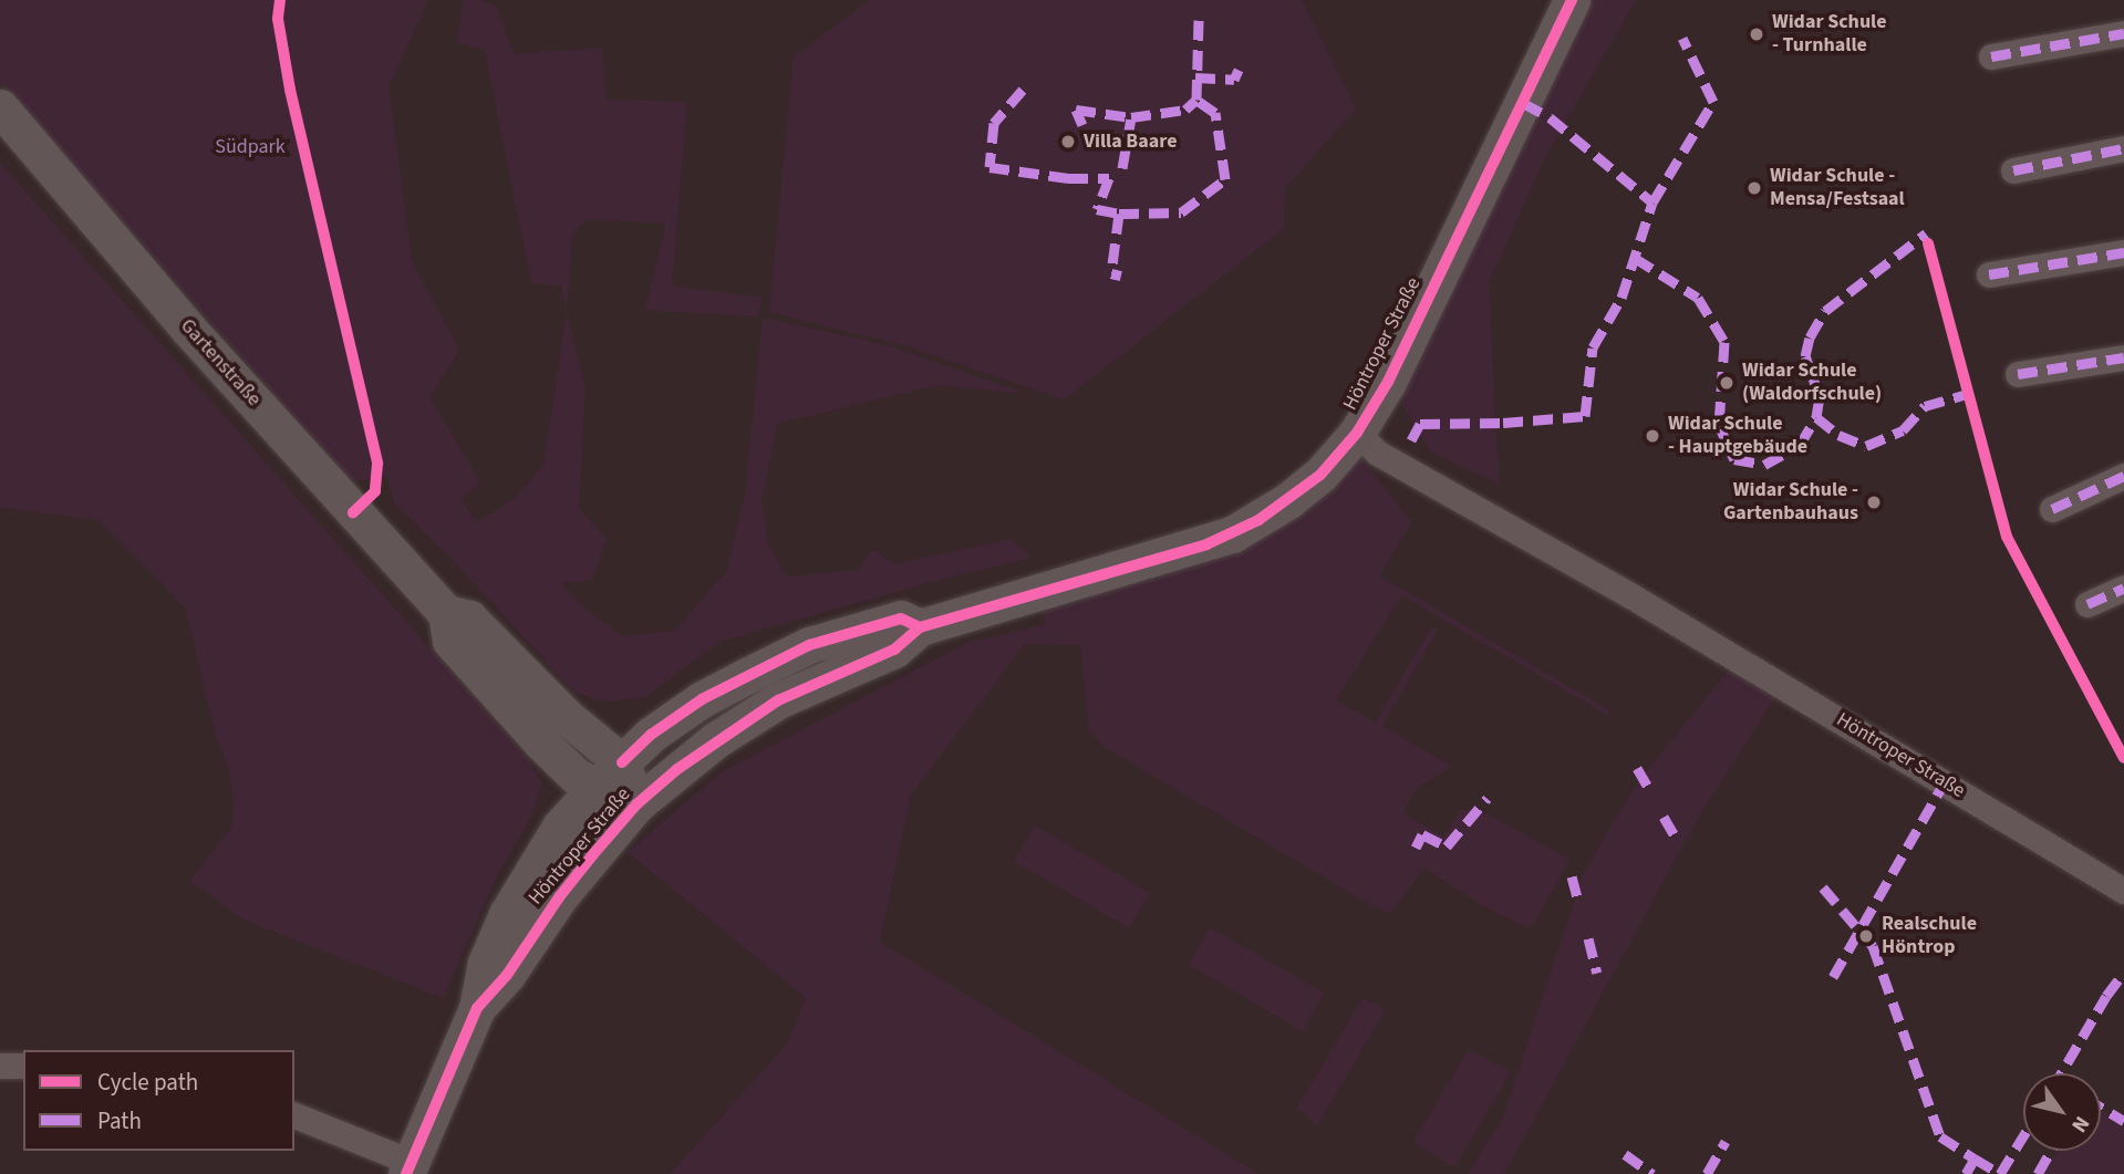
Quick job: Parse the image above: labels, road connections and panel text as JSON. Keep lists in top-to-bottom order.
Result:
{
  "streets": {
    "street": ["Höntroper Straße", "Gartenstraße"]
  },
  "crossings": [
    ["Höntroper Straße", "Gartenstraße"]
  ],
  "parks": ["Südpark"],
  "places": [
    "Widar Schule - Turnhalle",
    "Villa Baare",
    "Widar Schule - Mensa/Festsaal",
    "Widar Schule (Waldorfschule)",
    "Widar Schule - Hauptgebäude",
    "Widar Schule - Gartenbauhaus",
    "Realschule Höntrop"
  ],
  "legend": ["Cycle path", "Path"],
  "north": "bottom right"
}
